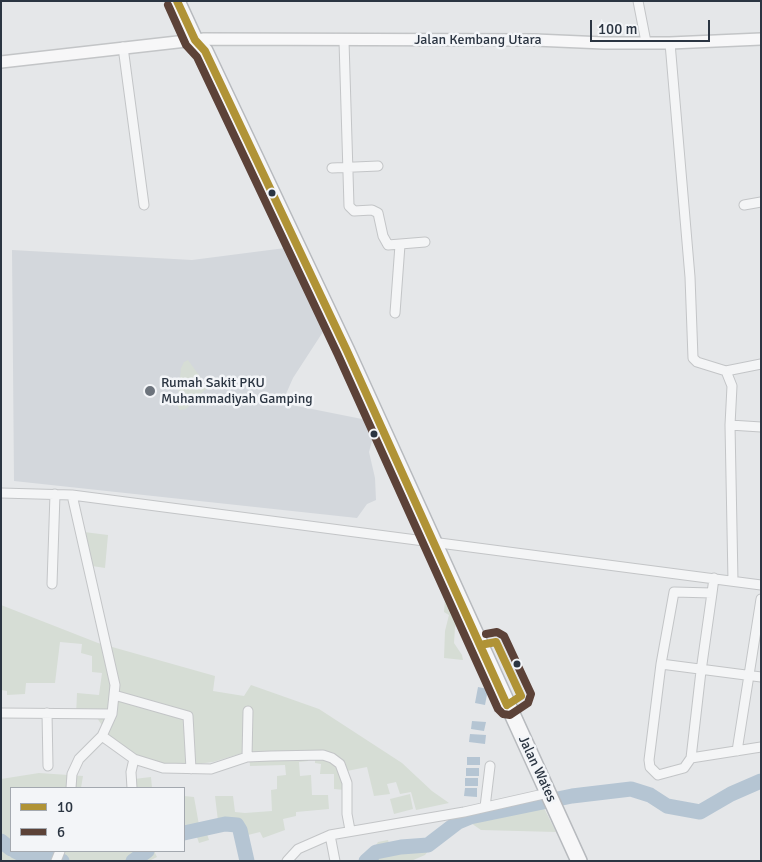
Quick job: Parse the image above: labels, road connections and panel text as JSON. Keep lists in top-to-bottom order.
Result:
{
  "streets": {
    "highway": ["Jalan Wates"],
    "street": ["Jalan Kembang Utara"]
  },
  "crossings": [
    ["Jalan Kembang Utara", "Jalan Wates"]
  ],
  "places": ["Rumah Sakit PKU Muhammadiyah Gamping"],
  "lines": ["transit line 10", "transit line 6"],
  "legend": ["10", "6"],
  "scale_bar": "100 m"
}
